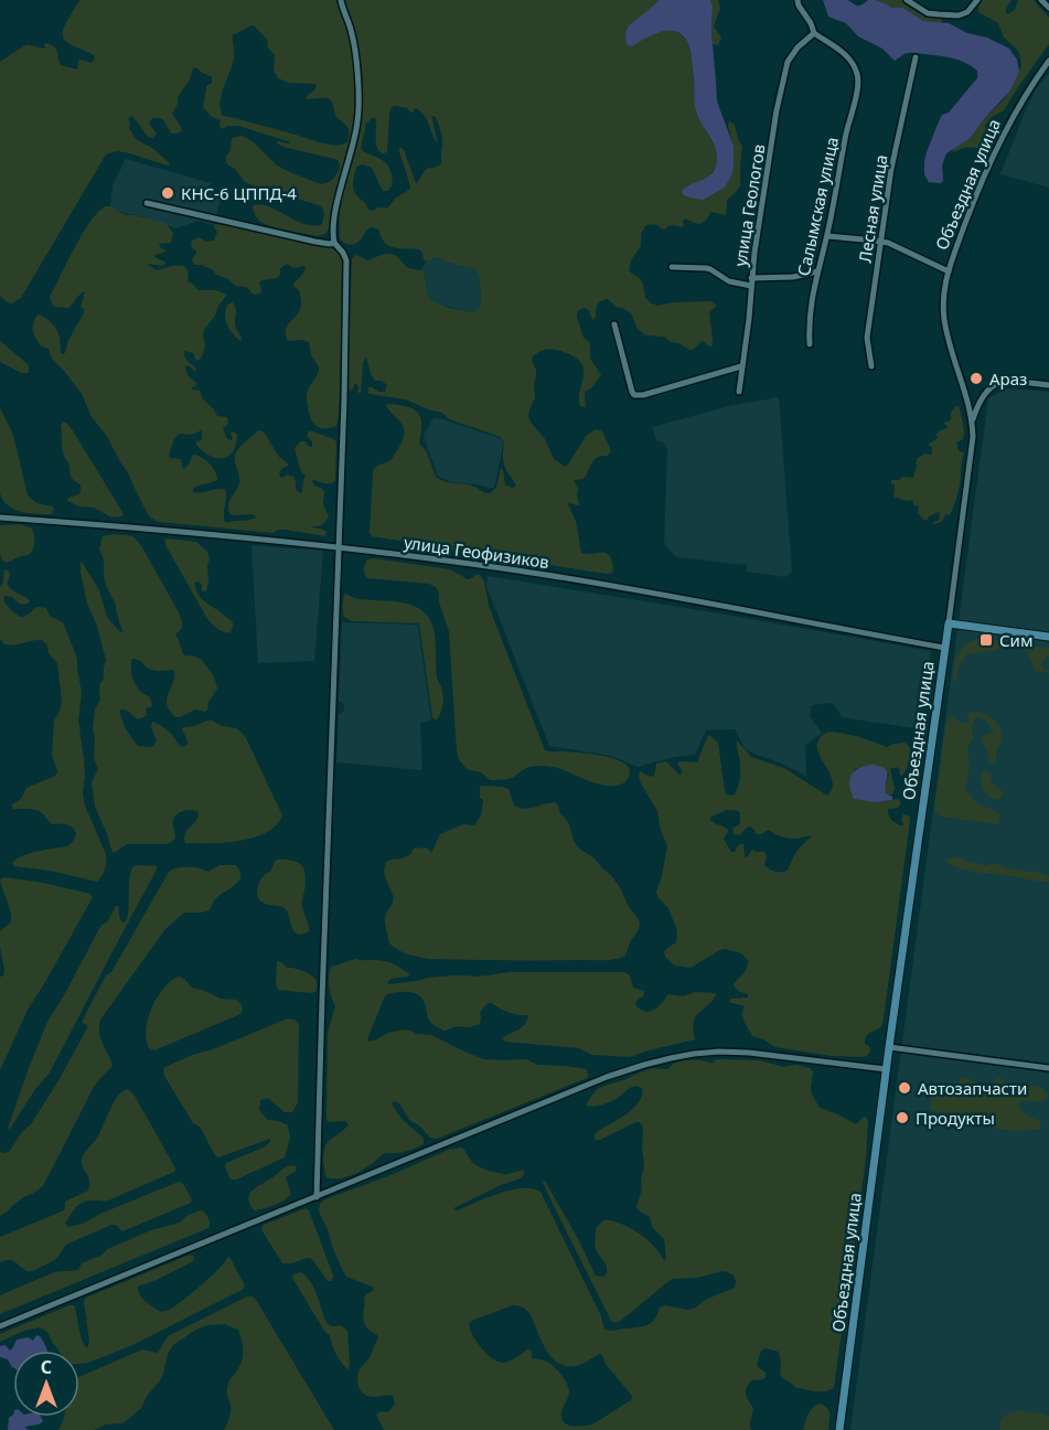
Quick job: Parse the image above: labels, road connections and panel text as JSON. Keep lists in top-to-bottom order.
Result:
{
  "streets": {
    "street": [
      "Объездная улица",
      "улица Геологов",
      "Салымская улица",
      "Лесная улица",
      "улица Геофизиков"
    ]
  },
  "crossings": [
    ["Объездная улица", "улица Геофизиков"],
    ["улица Геологов", "Салымская улица"]
  ],
  "places": {
    "other": [
      "КНС-6 ЦППД-4",
      "Араз",
      "Автозапчасти",
      "Продукты"
    ],
    "transit": ["Сим"]
  },
  "north": "top"
}
